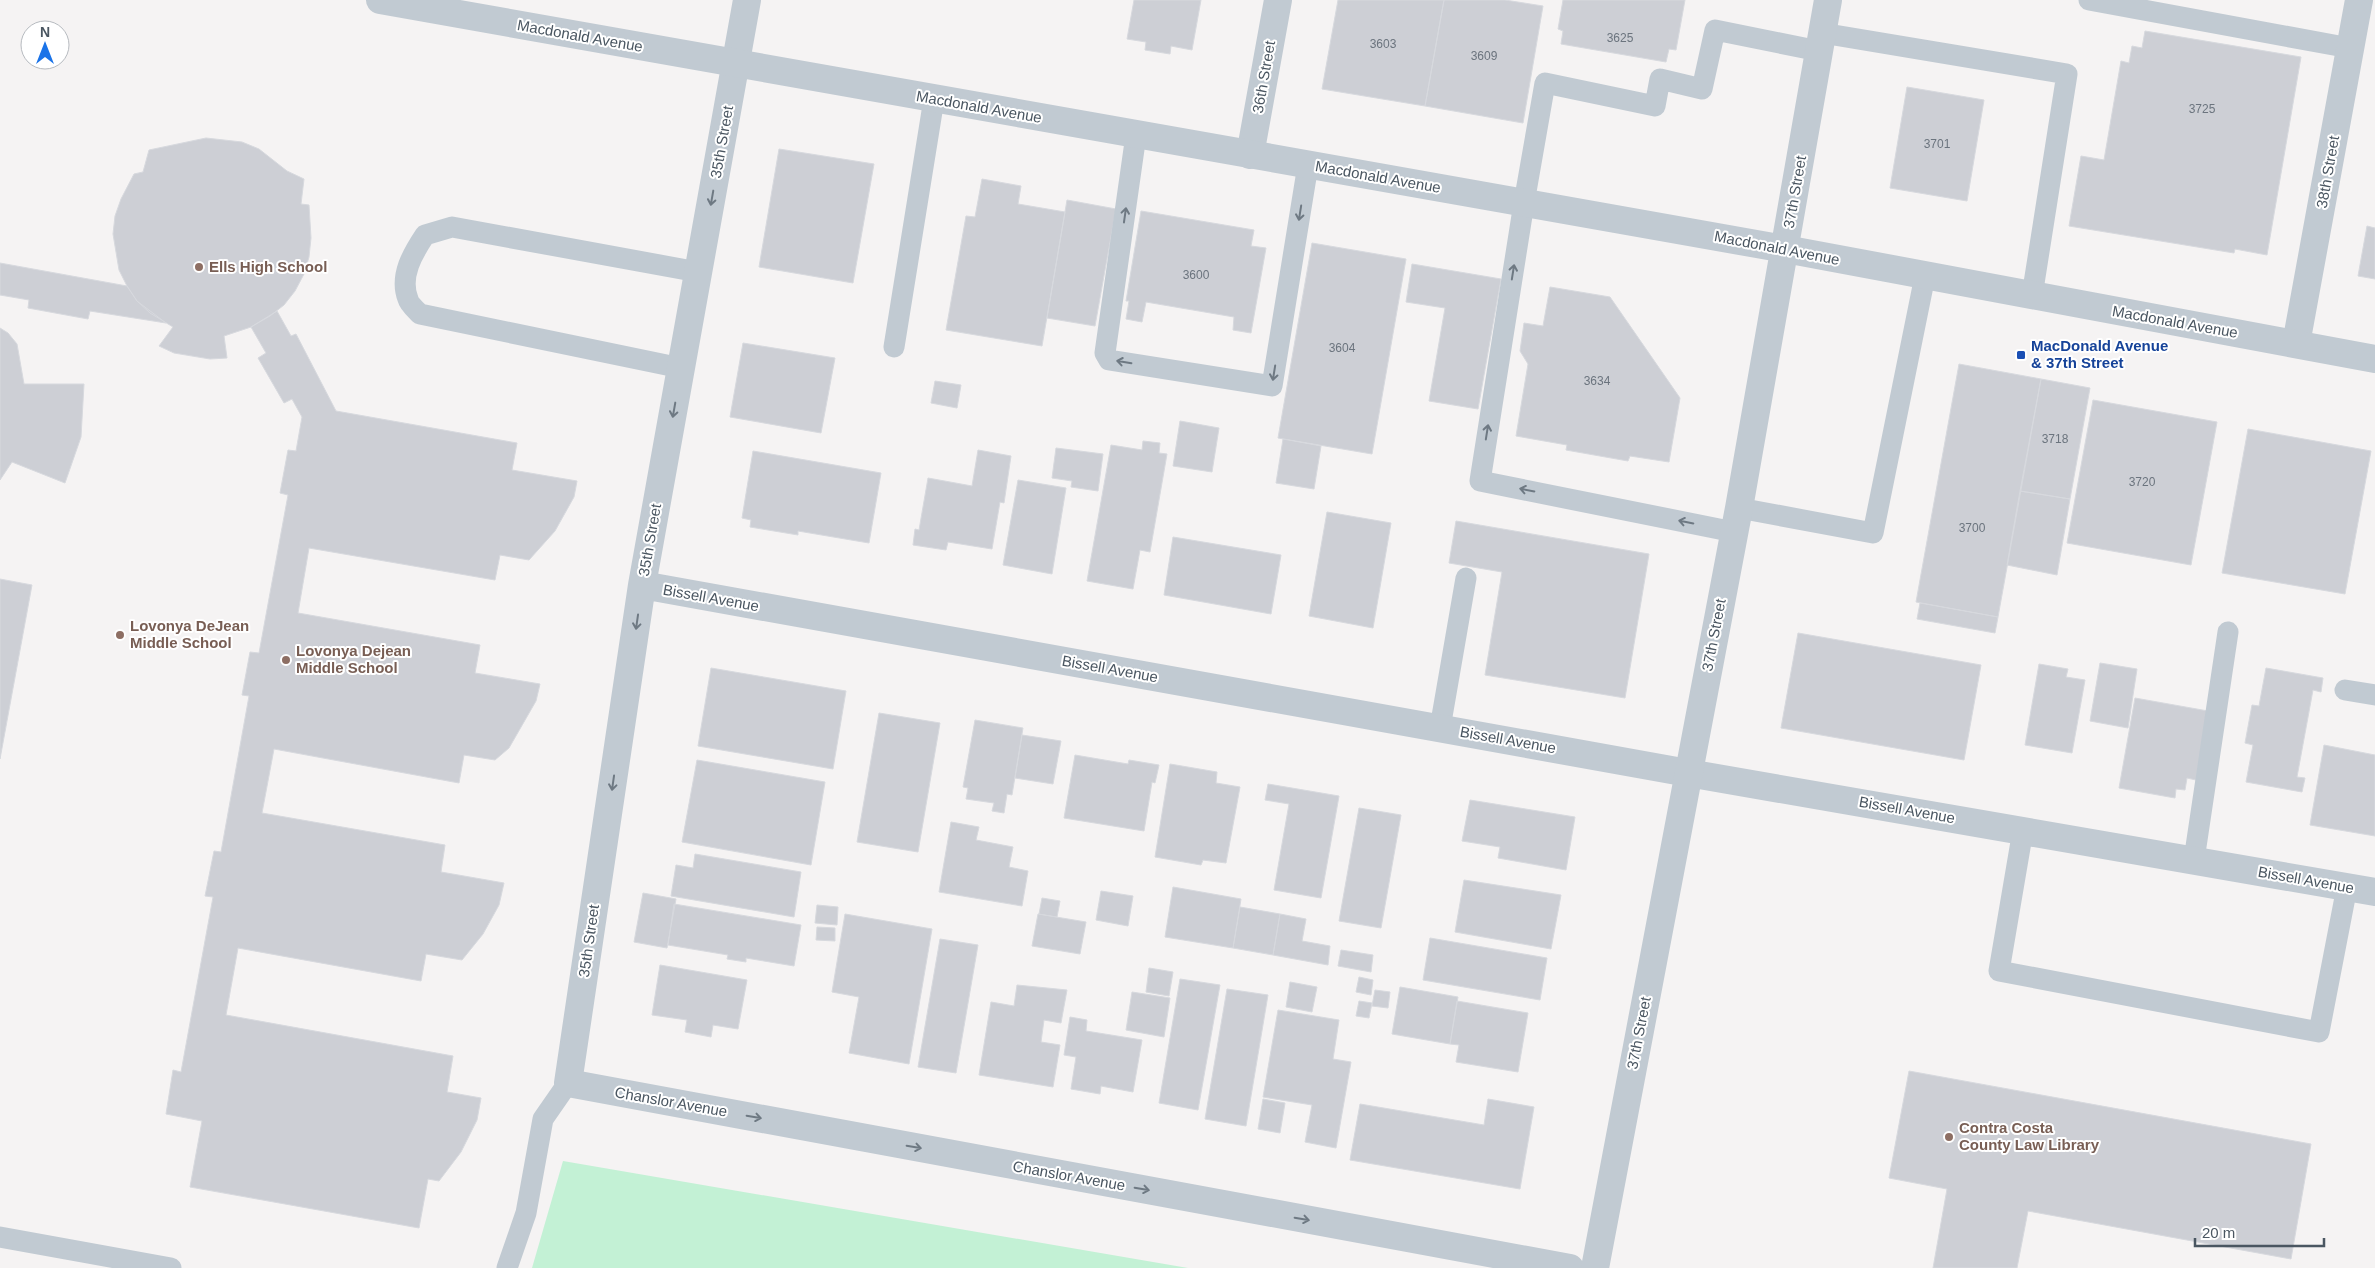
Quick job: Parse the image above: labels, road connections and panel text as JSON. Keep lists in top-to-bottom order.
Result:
{
  "streets": {
    "street": [
      "Macdonald Avenue",
      "36th Street",
      "35th Street",
      "38th Street",
      "37th Street",
      "Bissell Avenue",
      "Chanslor Avenue"
    ]
  },
  "crossings": [
    ["Macdonald Avenue", "36th Street"],
    ["Macdonald Avenue", "35th Street"],
    ["Macdonald Avenue", "38th Street"],
    ["Macdonald Avenue", "37th Street"],
    ["35th Street", "Bissell Avenue"],
    ["35th Street", "Chanslor Avenue"],
    ["37th Street", "Bissell Avenue"]
  ],
  "one_way": ["35th Street", "Chanslor Avenue"],
  "places": {
    "other": [
      "Ells High School",
      "Lovonya DeJean Middle School",
      "Lovonya Dejean Middle School",
      "Contra Costa County Law Library"
    ],
    "transit": ["MacDonald Avenue & 37th Street"]
  },
  "house_numbers": [
    "3625",
    "3603",
    "3609",
    "3725",
    "3701",
    "3600",
    "3604",
    "3634",
    "3718",
    "3720",
    "3700"
  ],
  "scale_bar": "20 m",
  "north": "top"
}
